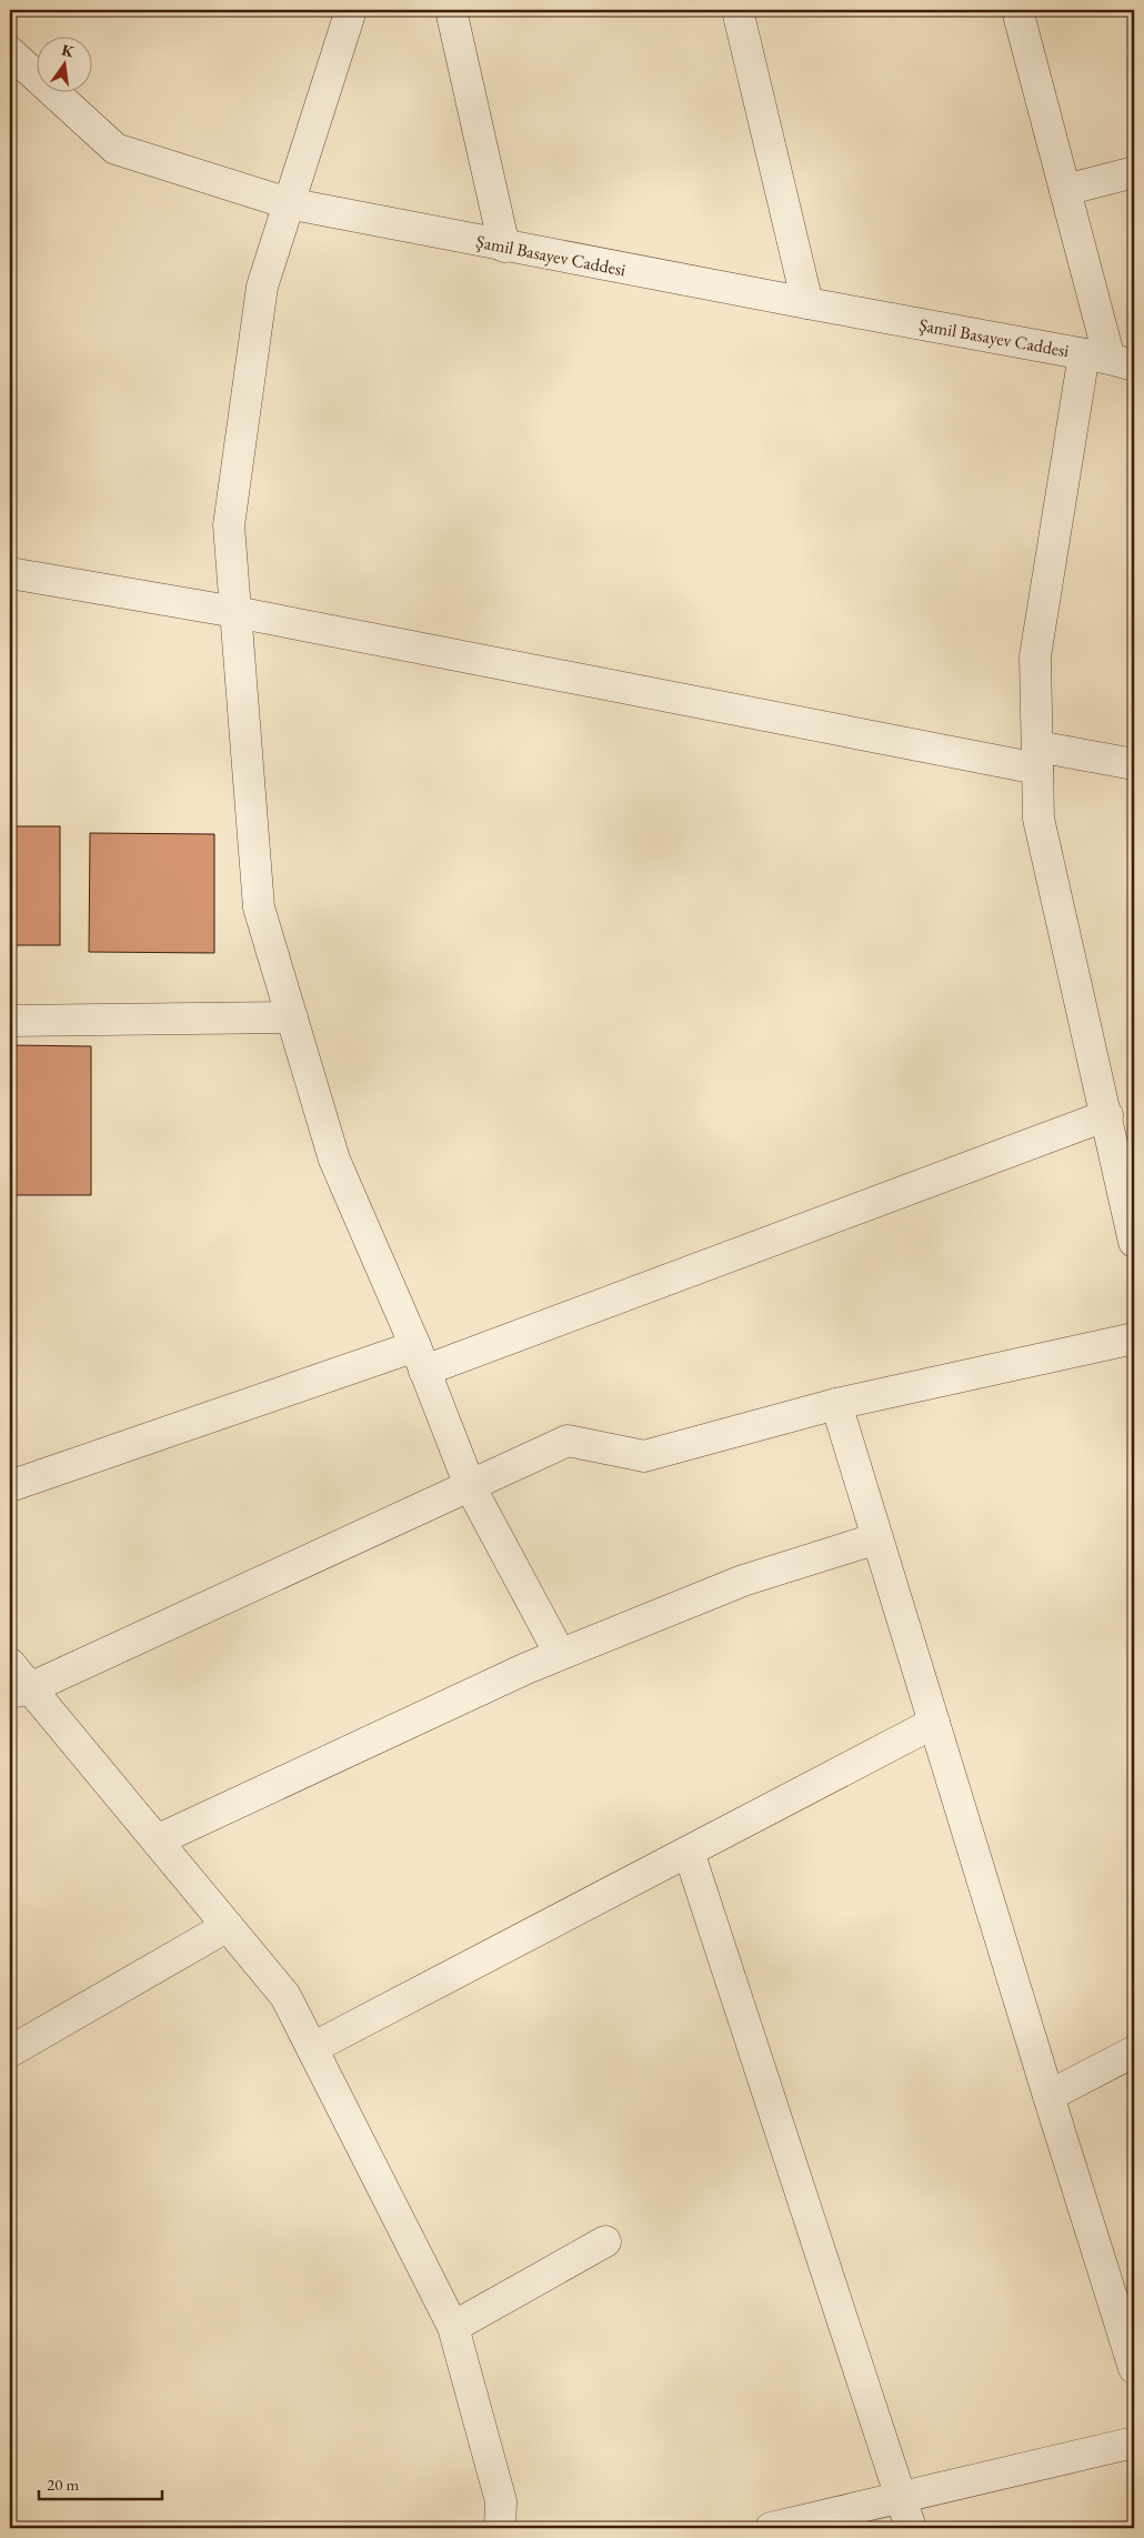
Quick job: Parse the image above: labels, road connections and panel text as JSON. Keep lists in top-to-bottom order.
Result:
{
  "streets": {
    "street": ["Şamil Basayev Caddesi"]
  },
  "scale_bar": "20 m",
  "north": "top"
}
